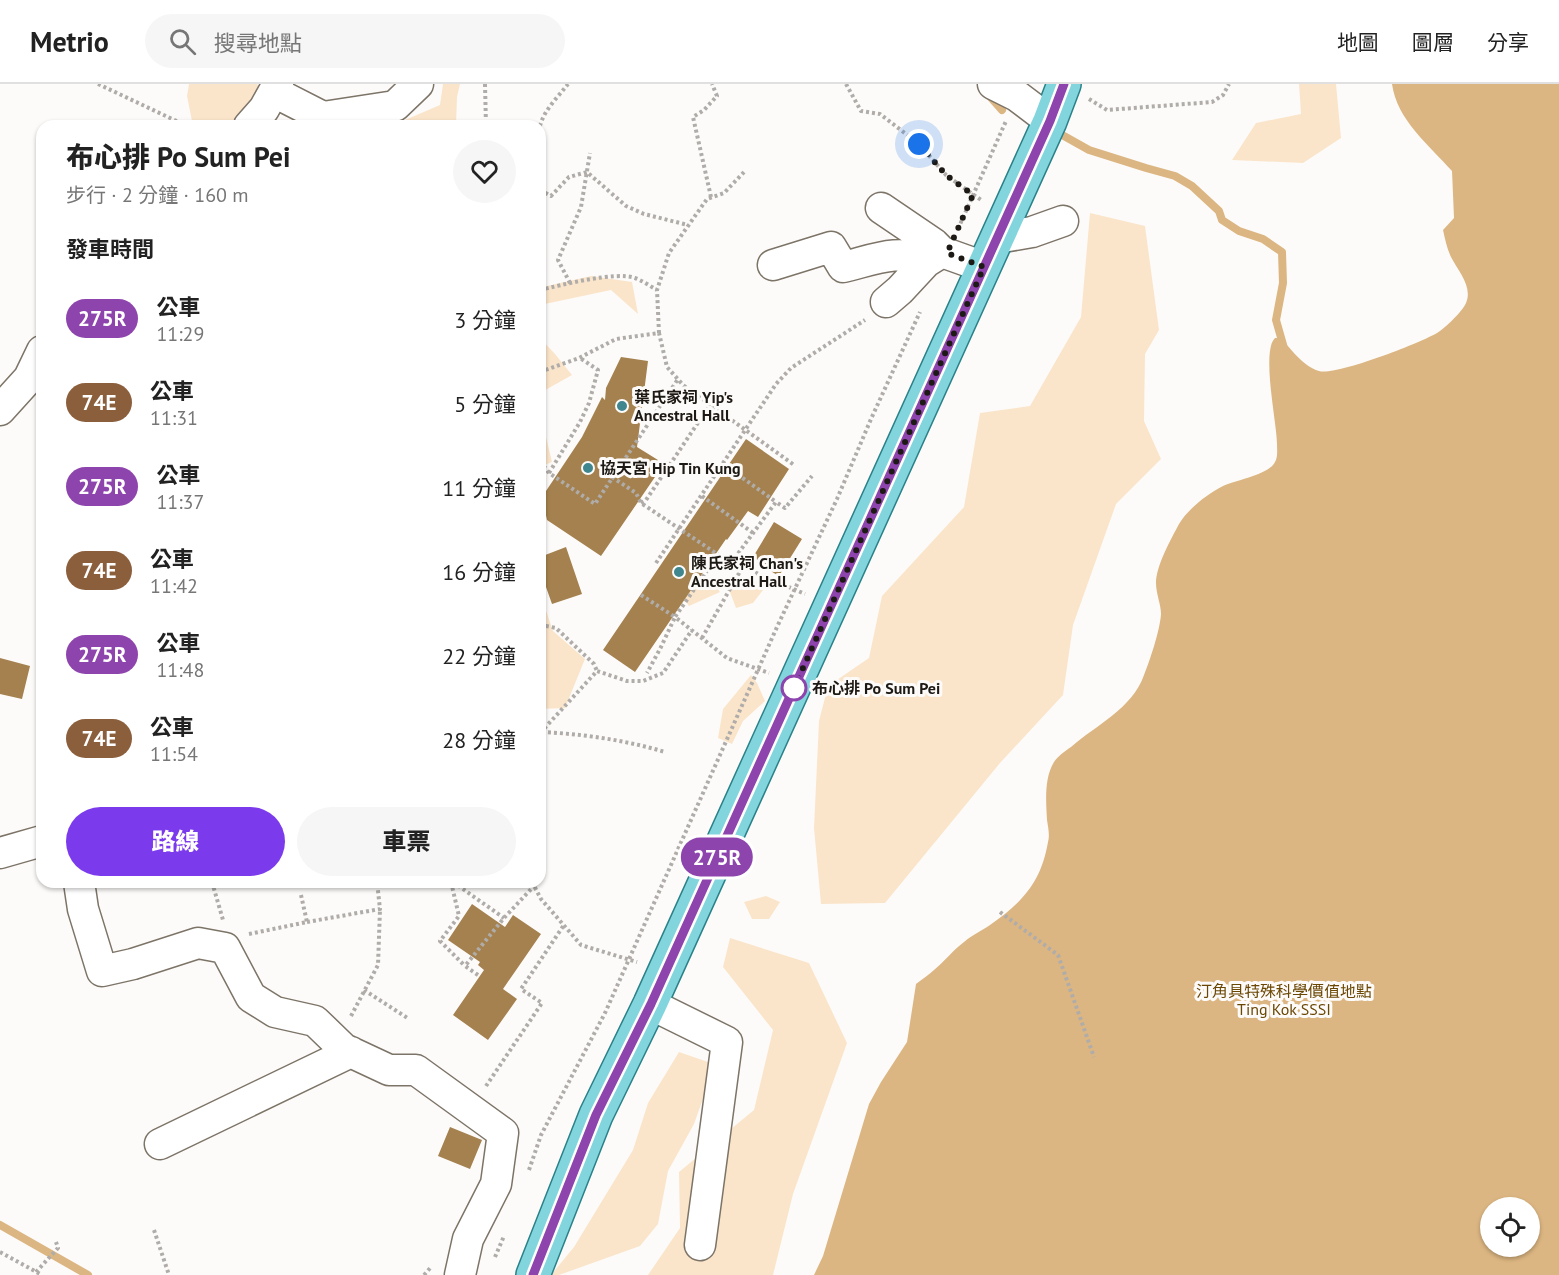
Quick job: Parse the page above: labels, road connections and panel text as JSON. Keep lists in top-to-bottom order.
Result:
{
  "parks": ["汀角具特殊科學價值地點 Ting Kok SSSI"],
  "places": [
    "葉氏家祠 Yip's Ancestral Hall",
    "協天宮 Hip Tin Kung",
    "陳氏家祠 Chan's Ancestral Hall",
    "布心排 Po Sum Pei"
  ],
  "lines": ["bus line 275R"],
  "page": {
    "header": "Metrio",
    "search": "搜尋地點",
    "nav": ["地圖", "圖層", "分享"],
    "on_map": "275R",
    "heading": [
      ["布心排 Po Sum Pei", "步行 · 2 分鐘 · 160 m"],
      "發車時間"
    ],
    "list": [
      {
        "mark": "275R",
        "name": "公車",
        "note": "11:29",
        "value": "3 分鐘"
      },
      {
        "mark": "74E",
        "name": "公車",
        "note": "11:31",
        "value": "5 分鐘"
      },
      {
        "mark": "275R",
        "name": "公車",
        "note": "11:37",
        "value": "11 分鐘"
      },
      {
        "mark": "74E",
        "name": "公車",
        "note": "11:42",
        "value": "16 分鐘"
      },
      {
        "mark": "275R",
        "name": "公車",
        "note": "11:48",
        "value": "22 分鐘"
      },
      {
        "mark": "74E",
        "name": "公車",
        "note": "11:54",
        "value": "28 分鐘"
      }
    ],
    "buttons": ["路線", "車票"]
  }
}
